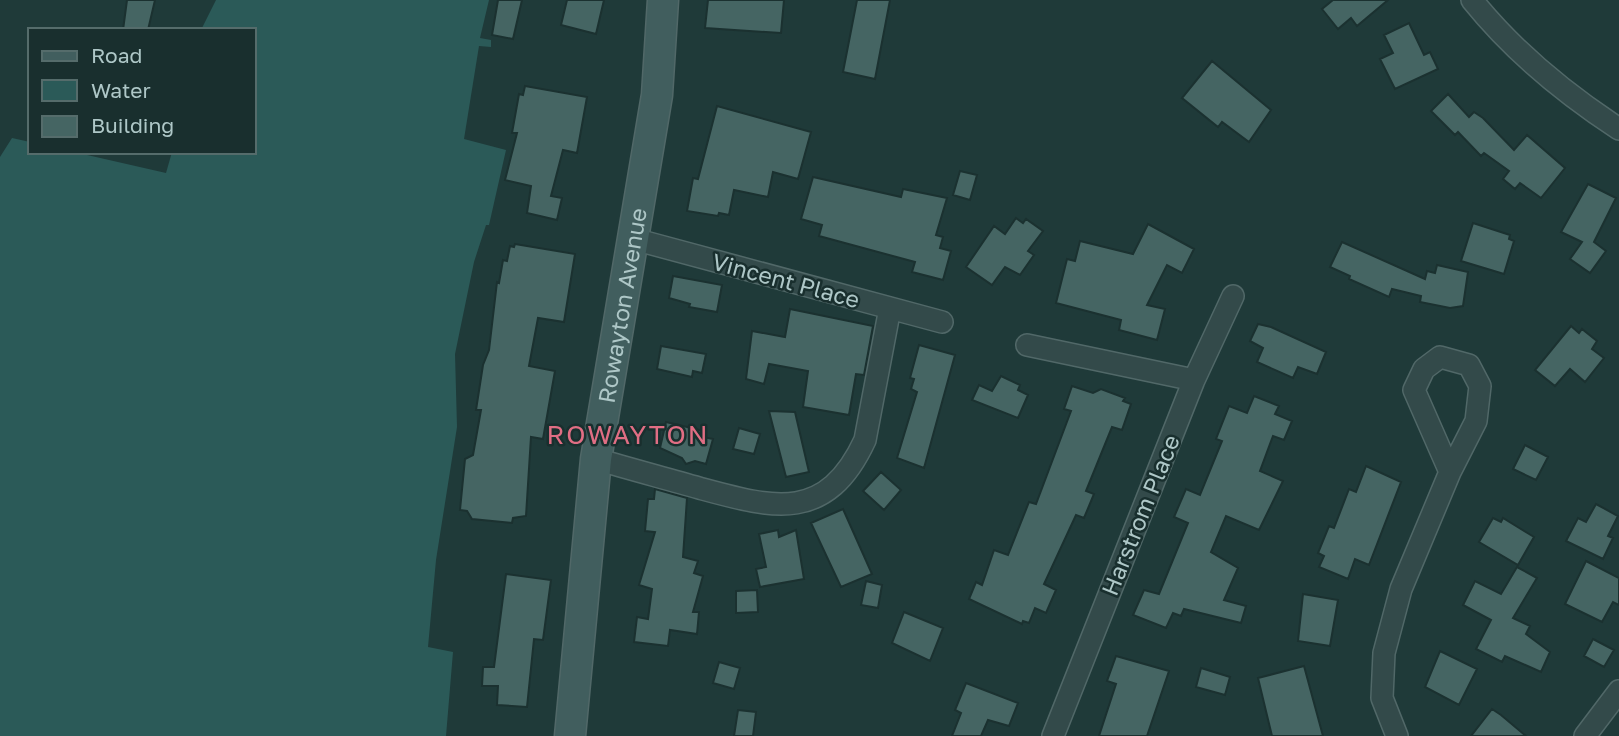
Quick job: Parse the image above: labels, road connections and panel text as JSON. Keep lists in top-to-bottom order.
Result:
{
  "streets": {
    "main road": ["Rowayton Avenue"],
    "street": ["Vincent Place", "Harstrom Place"]
  },
  "crossings": [
    ["Vincent Place", "Rowayton Avenue"]
  ],
  "districts": ["ROWAYTON"],
  "legend": ["Road", "Water", "Building"]
}
